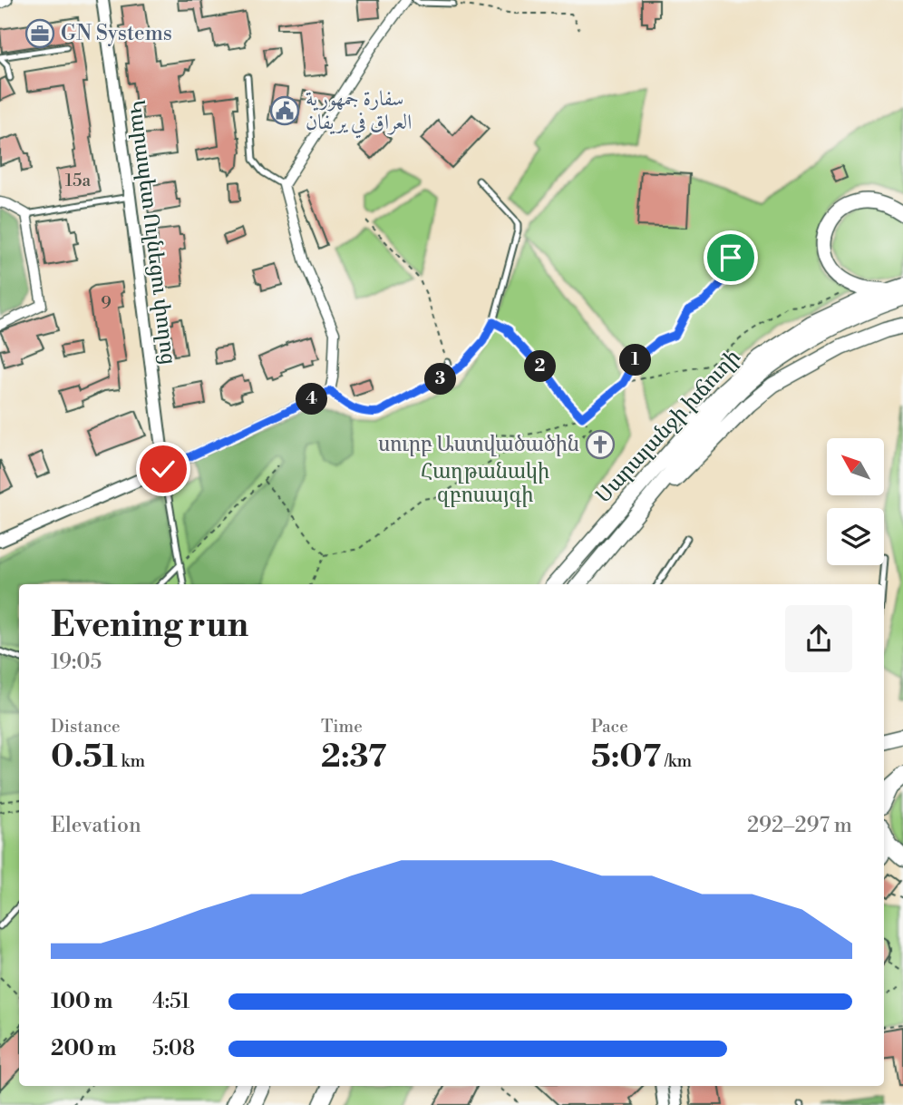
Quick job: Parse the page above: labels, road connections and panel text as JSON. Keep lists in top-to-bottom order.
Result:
{
  "streets": {
    "main road": ["Սարալանջի խճուղի"],
    "street": ["Կարապետ Ուլնեցու փողոց"]
  },
  "parks": ["Հաղթանակի զբոսայգի"],
  "places": {
    "office": ["GN Systems"],
    "public building": ["سفارة جمهورية العراق في يريفان"],
    "church": ["սուրբ Աստվածածին"]
  },
  "house_numbers": ["15a", "9"],
  "north": "top left",
  "page": {
    "pins": [
      "1",
      "2",
      "3",
      "4"
    ],
    "heading": ["Evening run", "19:05"],
    "stats": [
      ["Distance", "0.51 km"],
      ["Time", "2:37"],
      ["Pace", "5:07 /km"]
    ],
    "chart": ["Elevation", "292–297 m"],
    "list": [
      {
        "name": "100 m",
        "note": "4:51"
      },
      {
        "name": "200 m",
        "note": "5:08"
      }
    ]
  }
}
